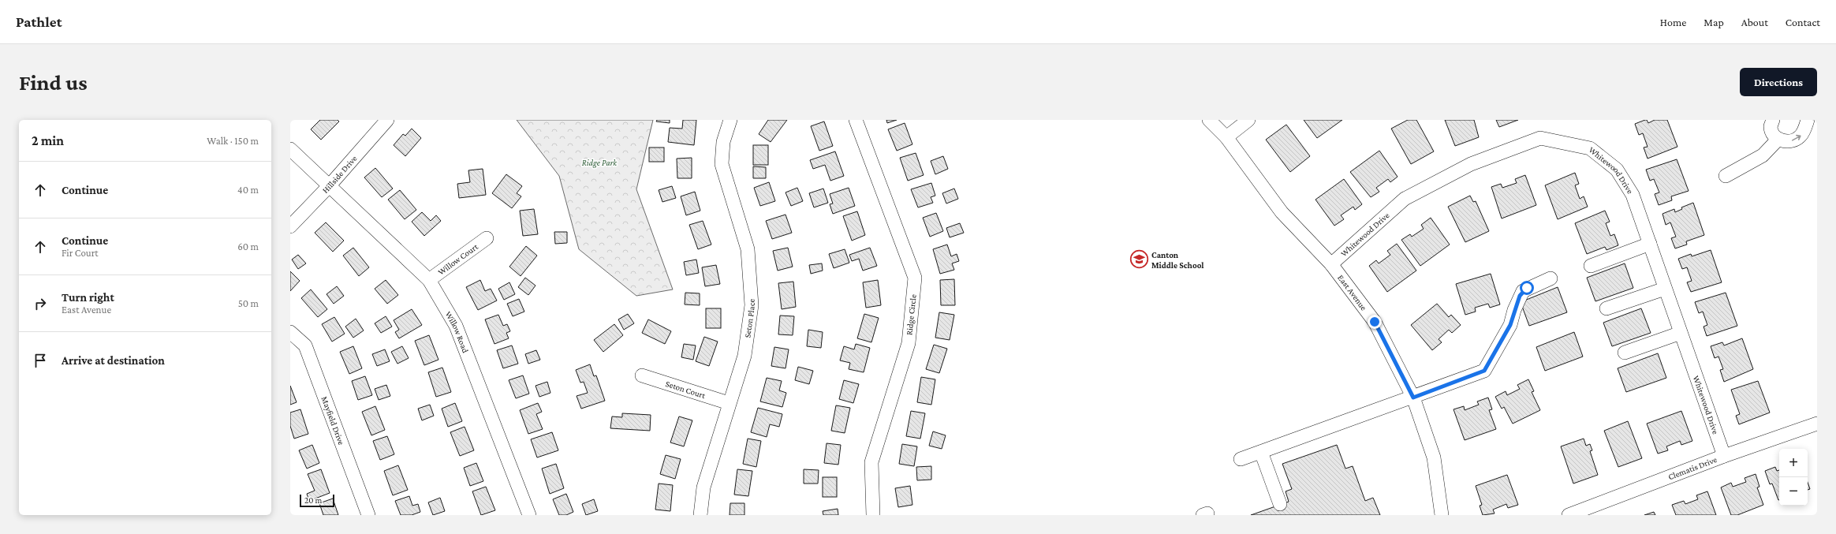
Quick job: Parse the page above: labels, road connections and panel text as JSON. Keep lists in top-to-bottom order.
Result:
{
  "streets": {
    "street": [
      "Whitewood Drive",
      "Hillside Drive",
      "Willow Court",
      "East Avenue",
      "Ridge Circle",
      "Seton Place",
      "Willow Road",
      "Seton Court",
      "Mayfield Drive",
      "Clematis Drive"
    ]
  },
  "crossings": [
    ["Whitewood Drive", "East Avenue"],
    ["Whitewood Drive", "Clematis Drive"],
    ["Hillside Drive", "Willow Road"],
    ["Willow Court", "Willow Road"],
    ["Seton Place", "Seton Court"]
  ],
  "parks": ["Ridge Park"],
  "places": {
    "school or university": ["Canton Middle School"]
  },
  "scale_bar": "20 m",
  "page": {
    "header": "Pathlet",
    "nav": [
      "Home",
      "Map",
      "About",
      "Contact"
    ],
    "buttons": "Directions",
    "title": "Find us",
    "heading": ["2 min", "Walk · 150 m"],
    "list": [
      ["Continue", "40 m"],
      ["Continue", "Fir Court", "60 m"],
      ["Turn right", "East Avenue", "50 m"],
      "Arrive at destination"
    ],
    "map_buttons": ["+", "−"],
    "scale": "20 m"
  }
}
